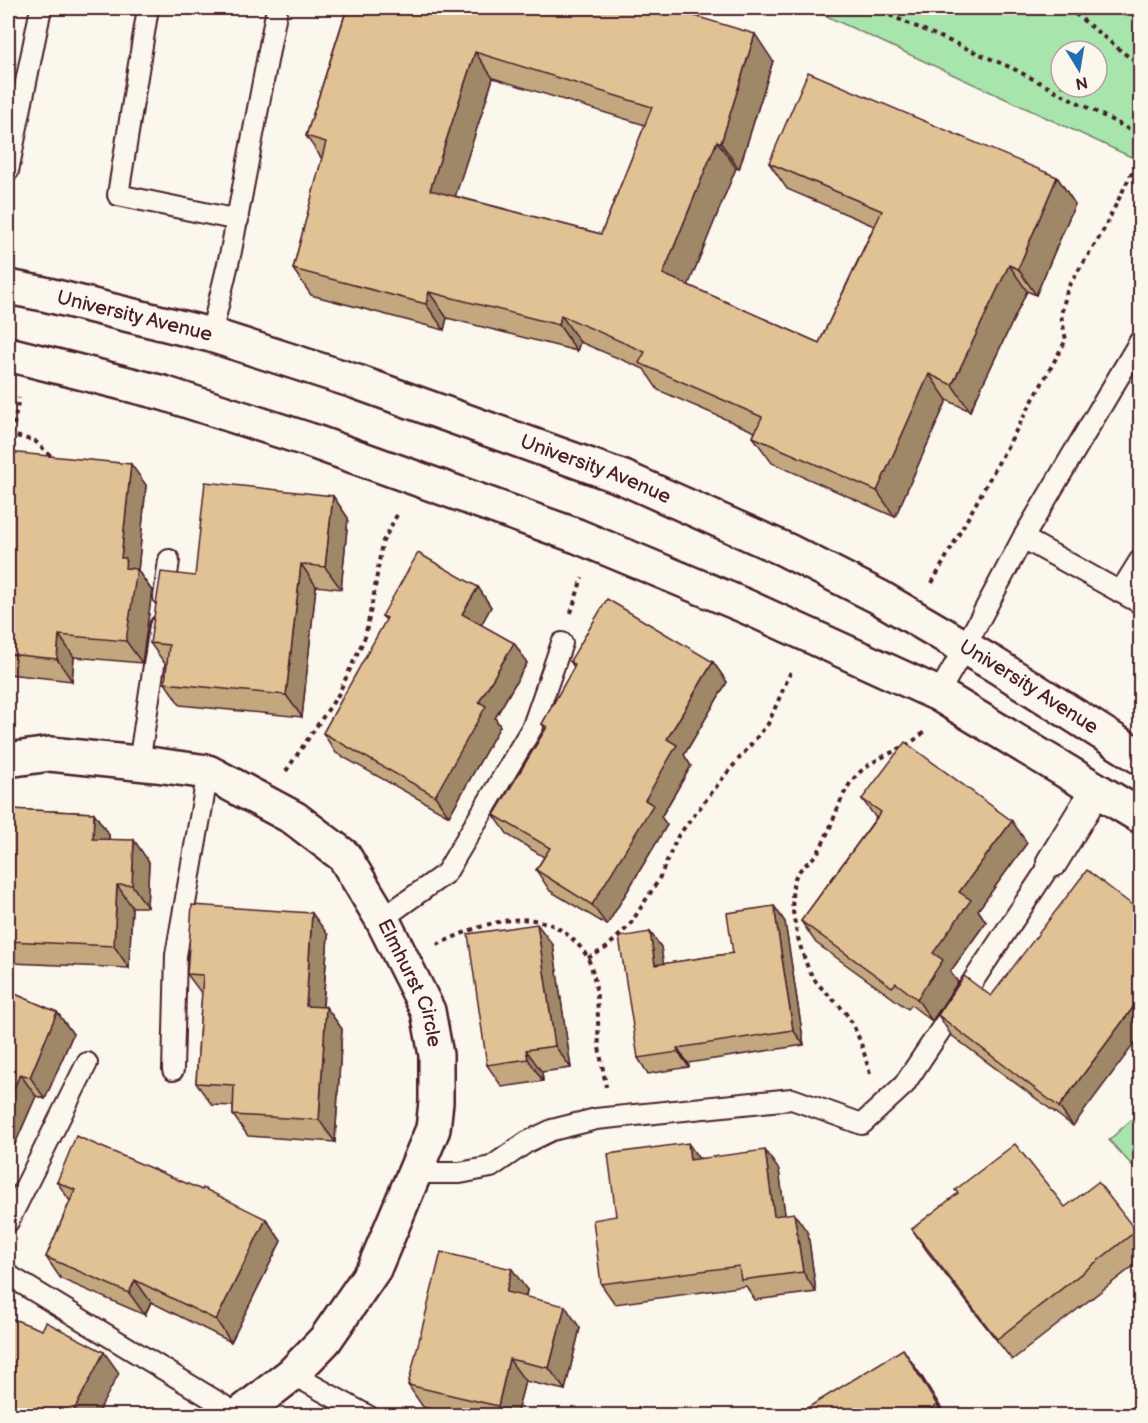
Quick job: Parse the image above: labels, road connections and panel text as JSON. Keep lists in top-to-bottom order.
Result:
{
  "streets": {
    "street": ["University Avenue", "Elmhurst Circle"]
  },
  "north": "bottom"
}
